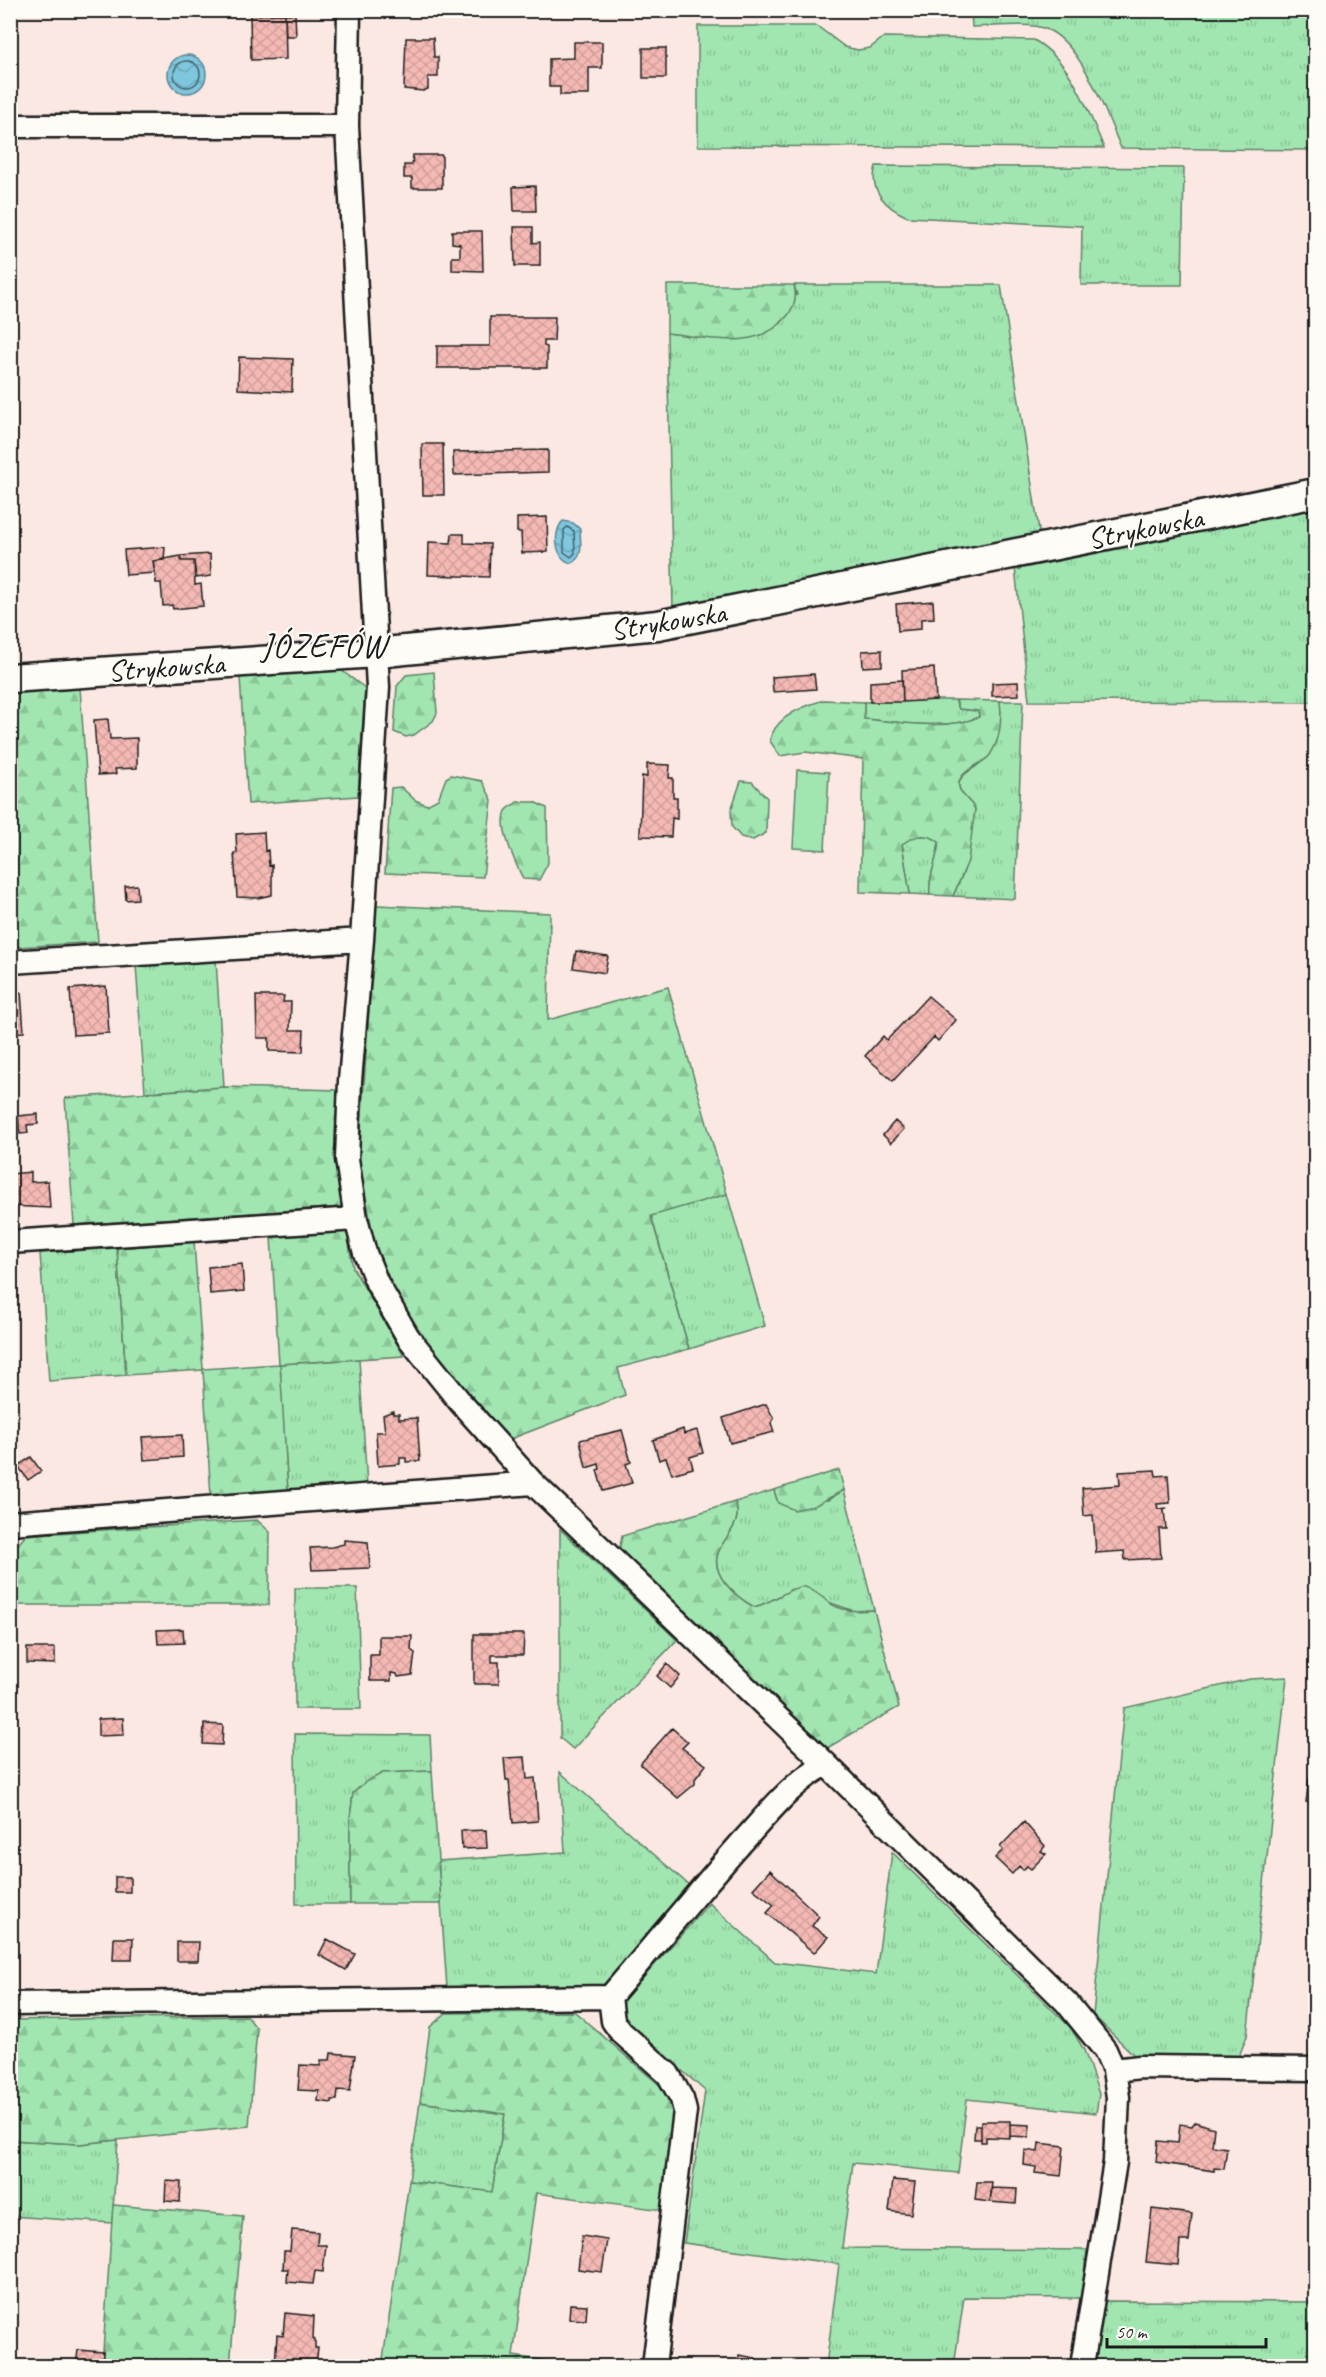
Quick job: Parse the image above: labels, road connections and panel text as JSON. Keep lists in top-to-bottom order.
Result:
{
  "streets": {
    "street": ["Strykowska"]
  },
  "districts": ["JÓZEFÓW"],
  "scale_bar": "50 m"
}
